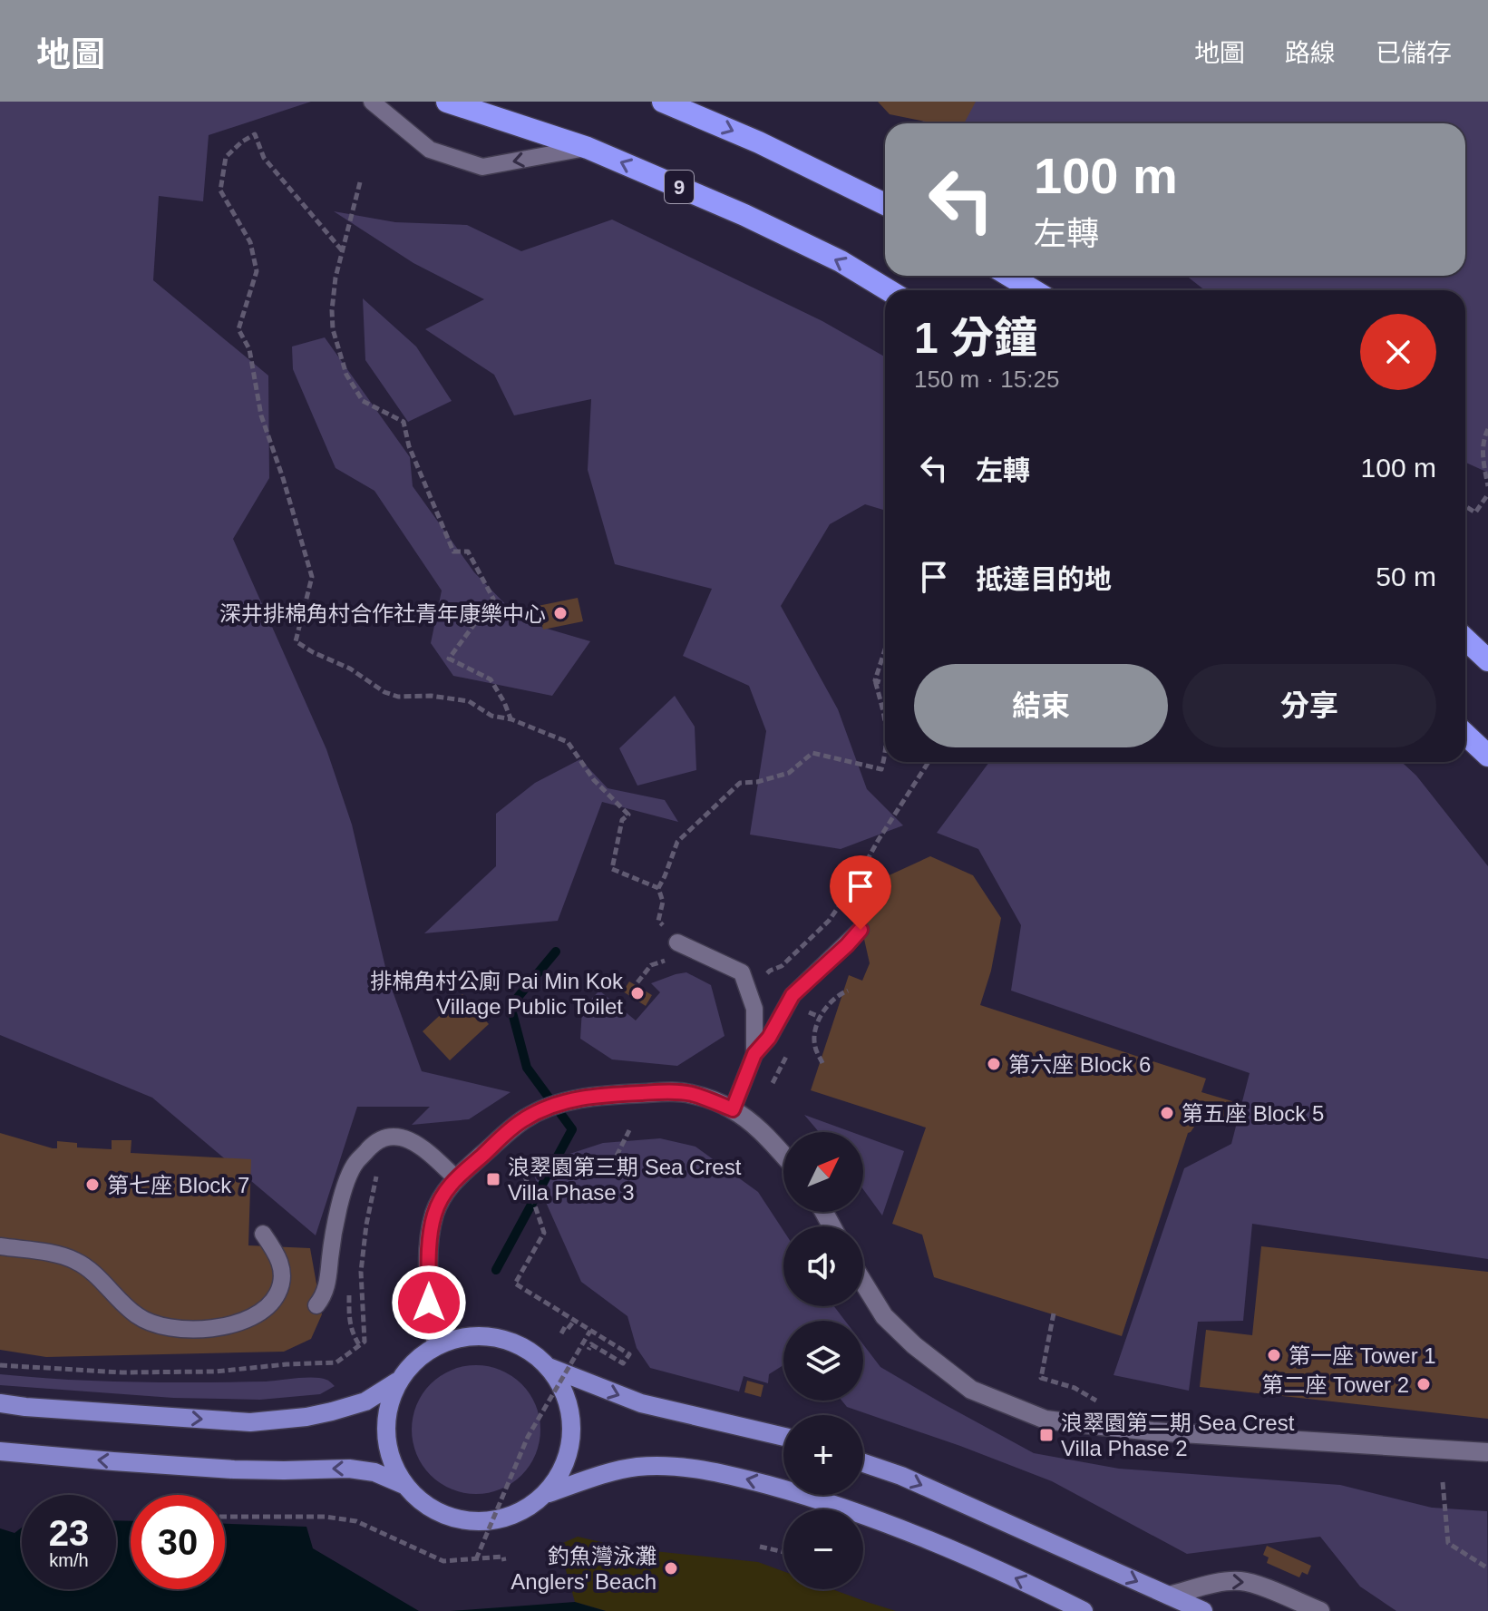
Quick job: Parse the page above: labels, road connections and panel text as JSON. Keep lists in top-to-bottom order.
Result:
{
  "streets": {
    "highway": ["9"]
  },
  "places": {
    "other": [
      "深井排棉角村合作社青年康樂中心",
      "排棉角村公廁 Pai Min Kok Village Public Toilet",
      "第六座 Block 6",
      "第五座 Block 5",
      "第七座 Block 7",
      "第一座 Tower 1",
      "第二座 Tower 2",
      "釣魚灣泳灘 Anglers' Beach"
    ],
    "transit": ["浪翠園第三期 Sea Crest Villa Phase 3", "浪翠園第二期 Sea Crest Villa Phase 2"]
  },
  "north": "top right",
  "page": {
    "header": "地圖",
    "nav": ["地圖", "路線", "已儲存"],
    "turn": ["100 m", "左轉"],
    "heading": ["1 分鐘", "150 m · 15:25"],
    "list": [
      {
        "name": "左轉",
        "value": "100 m"
      },
      {
        "name": "抵達目的地",
        "value": "50 m"
      }
    ],
    "buttons": ["結束", "分享"],
    "map_buttons": ["+", "−"],
    "speed": "23 km/h",
    "limit": "30"
  }
}
